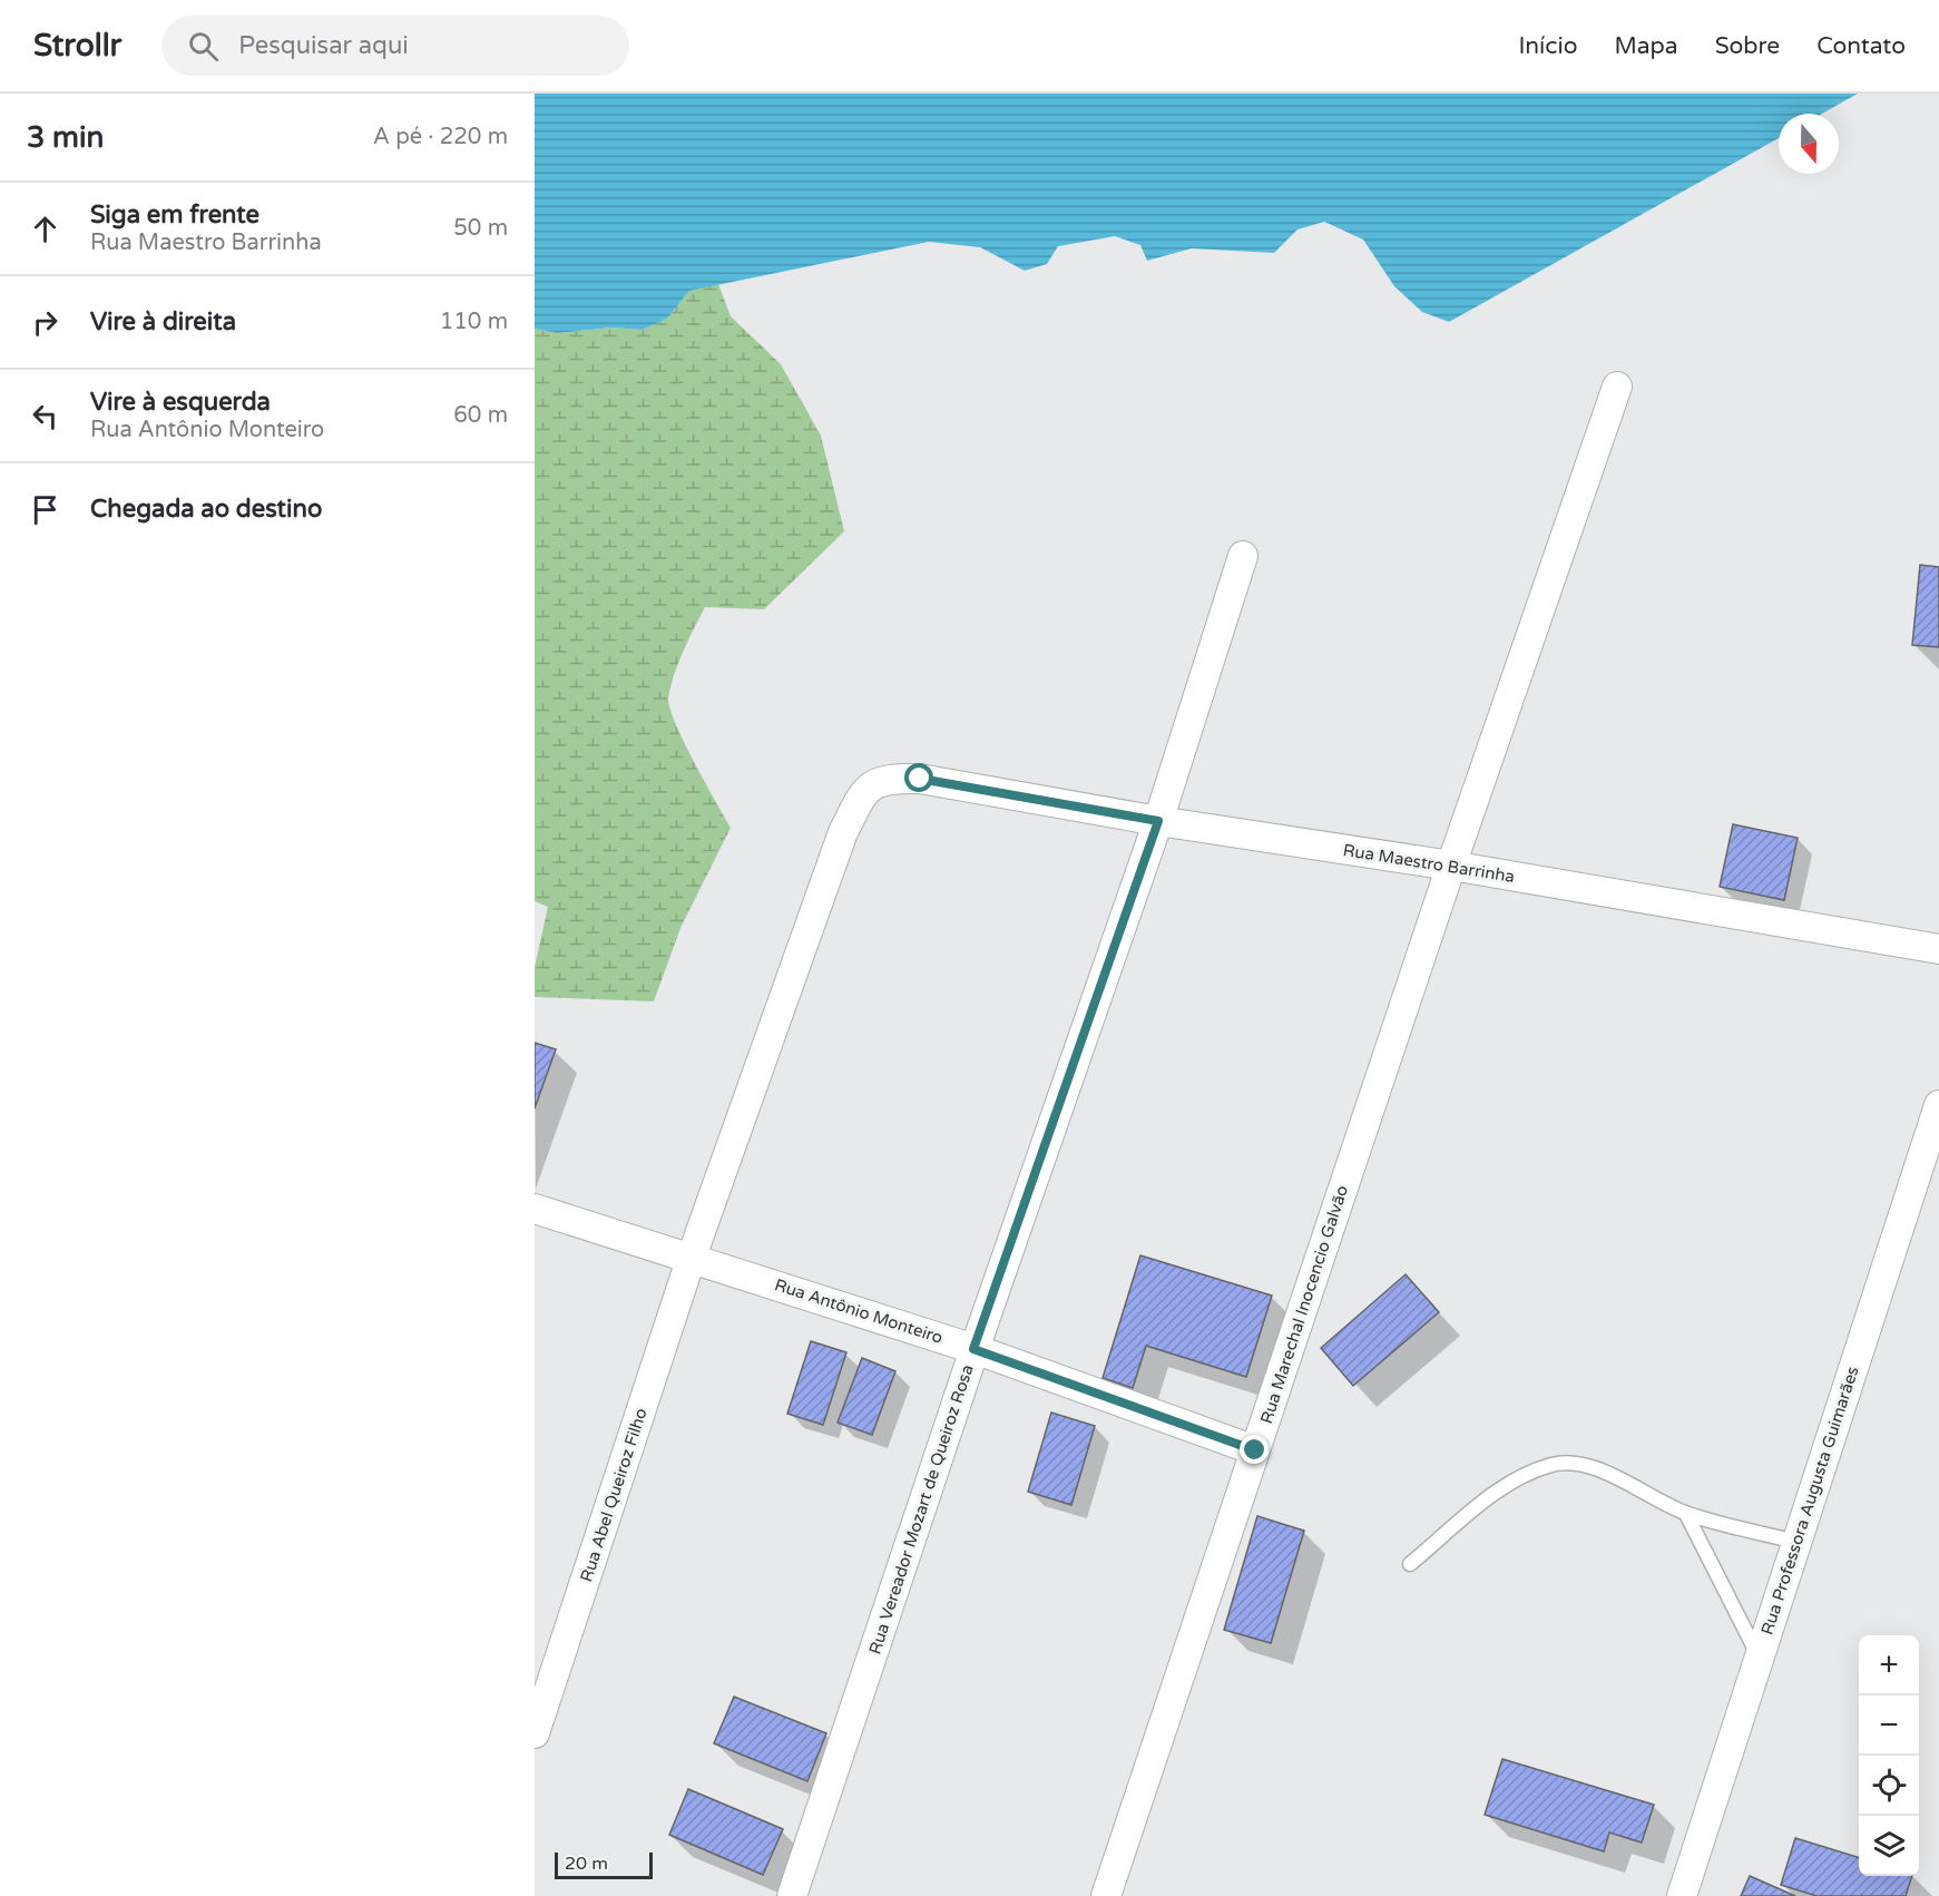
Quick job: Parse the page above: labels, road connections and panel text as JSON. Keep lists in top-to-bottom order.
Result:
{
  "streets": {
    "street": [
      "Rua Maestro Barrinha",
      "Rua Marechal Inocencio Galvão",
      "Rua Antônio Monteiro",
      "Rua Abel Queiroz Filho",
      "Rua Professora Augusta Guimarães",
      "Rua Vereador Mozart de Queiroz Rosa"
    ]
  },
  "crossings": [
    ["Rua Maestro Barrinha", "Rua Marechal Inocencio Galvão"],
    ["Rua Maestro Barrinha", "Rua Abel Queiroz Filho"],
    ["Rua Maestro Barrinha", "Rua Vereador Mozart de Queiroz Rosa"],
    ["Rua Marechal Inocencio Galvão", "Rua Antônio Monteiro"],
    ["Rua Antônio Monteiro", "Rua Abel Queiroz Filho"],
    ["Rua Antônio Monteiro", "Rua Vereador Mozart de Queiroz Rosa"]
  ],
  "scale_bar": "20 m",
  "north": "bottom",
  "page": {
    "header": "Strollr",
    "search": "Pesquisar aqui",
    "nav": [
      "Início",
      "Mapa",
      "Sobre",
      "Contato"
    ],
    "heading": ["3 min", "A pé · 220 m"],
    "list": [
      ["Siga em frente", "Rua Maestro Barrinha", "50 m"],
      ["Vire à direita", "110 m"],
      ["Vire à esquerda", "Rua Antônio Monteiro", "60 m"],
      "Chegada ao destino"
    ],
    "map_buttons": ["+", "−"],
    "scale": "20 m"
  }
}
